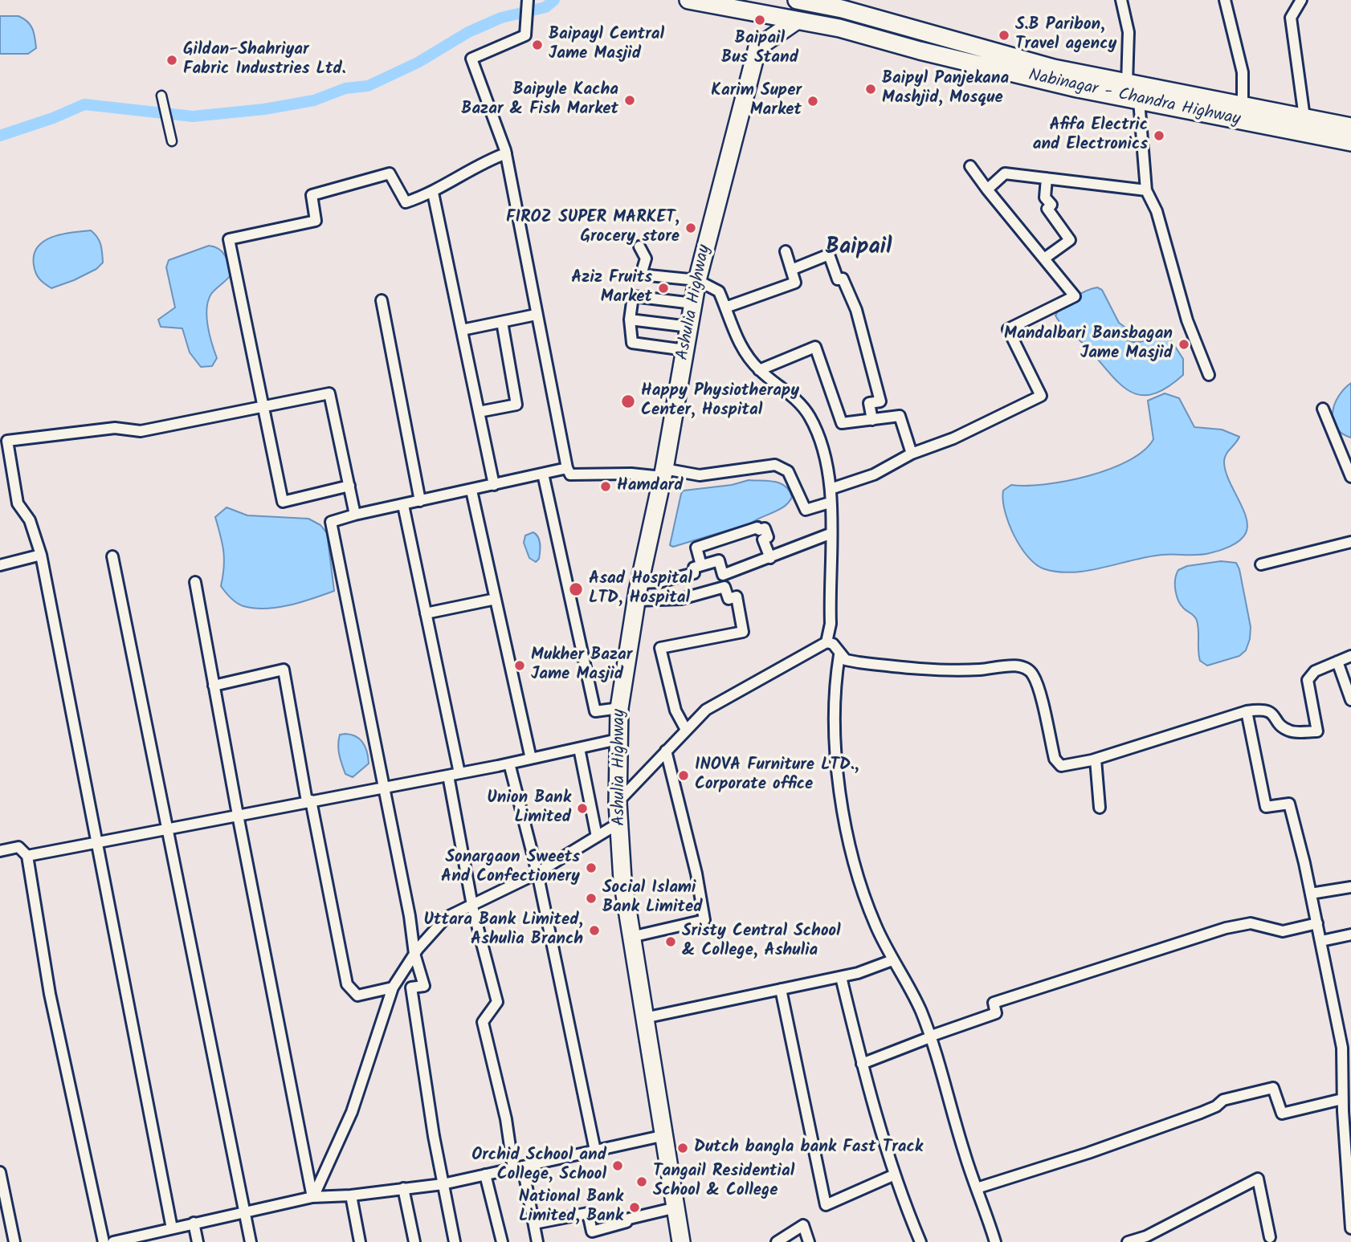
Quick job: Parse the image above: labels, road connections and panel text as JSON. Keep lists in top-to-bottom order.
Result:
{
  "streets": {
    "highway": ["Nabinagar - Chandra Highway", "Ashulia Highway"]
  },
  "crossings": [
    ["Nabinagar - Chandra Highway", "Ashulia Highway"]
  ],
  "districts": ["Baipail"],
  "places": [
    "Baipail Bus Stand",
    "S.B Paribon, Travel agency",
    "Baipayl Central Jame Masjid",
    "Gildan-Shahriyar Fabric Industries Ltd.",
    "Baipyl Panjekana Mashjid, Mosque",
    "Baipyle Kacha Bazar & Fish Market",
    "Karim Super Market",
    "Afifa Electric and Electronics",
    "FIROZ SUPER MARKET, Grocery store",
    "Aziz Fruits Market",
    "Mandalbari Bansbagan Jame Masjid",
    "Happy Physiotherapy Center, Hospital",
    "Hamdard",
    "Asad Hospital LTD, Hospital",
    "Mukher Bazar Jame Masjid",
    "INOVA Furniture LTD., Corporate office",
    "Union Bank Limited",
    "Sonargaon Sweets And Confectionery",
    "Social Islami Bank Limited",
    "Uttara Bank Limited, Ashulia Branch",
    "Sristy Central School & College, Ashulia",
    "Dutch bangla bank Fast Track",
    "Orchid School and College, School",
    "Tangail Residential School & College",
    "National Bank Limited, Bank"
  ]
}
